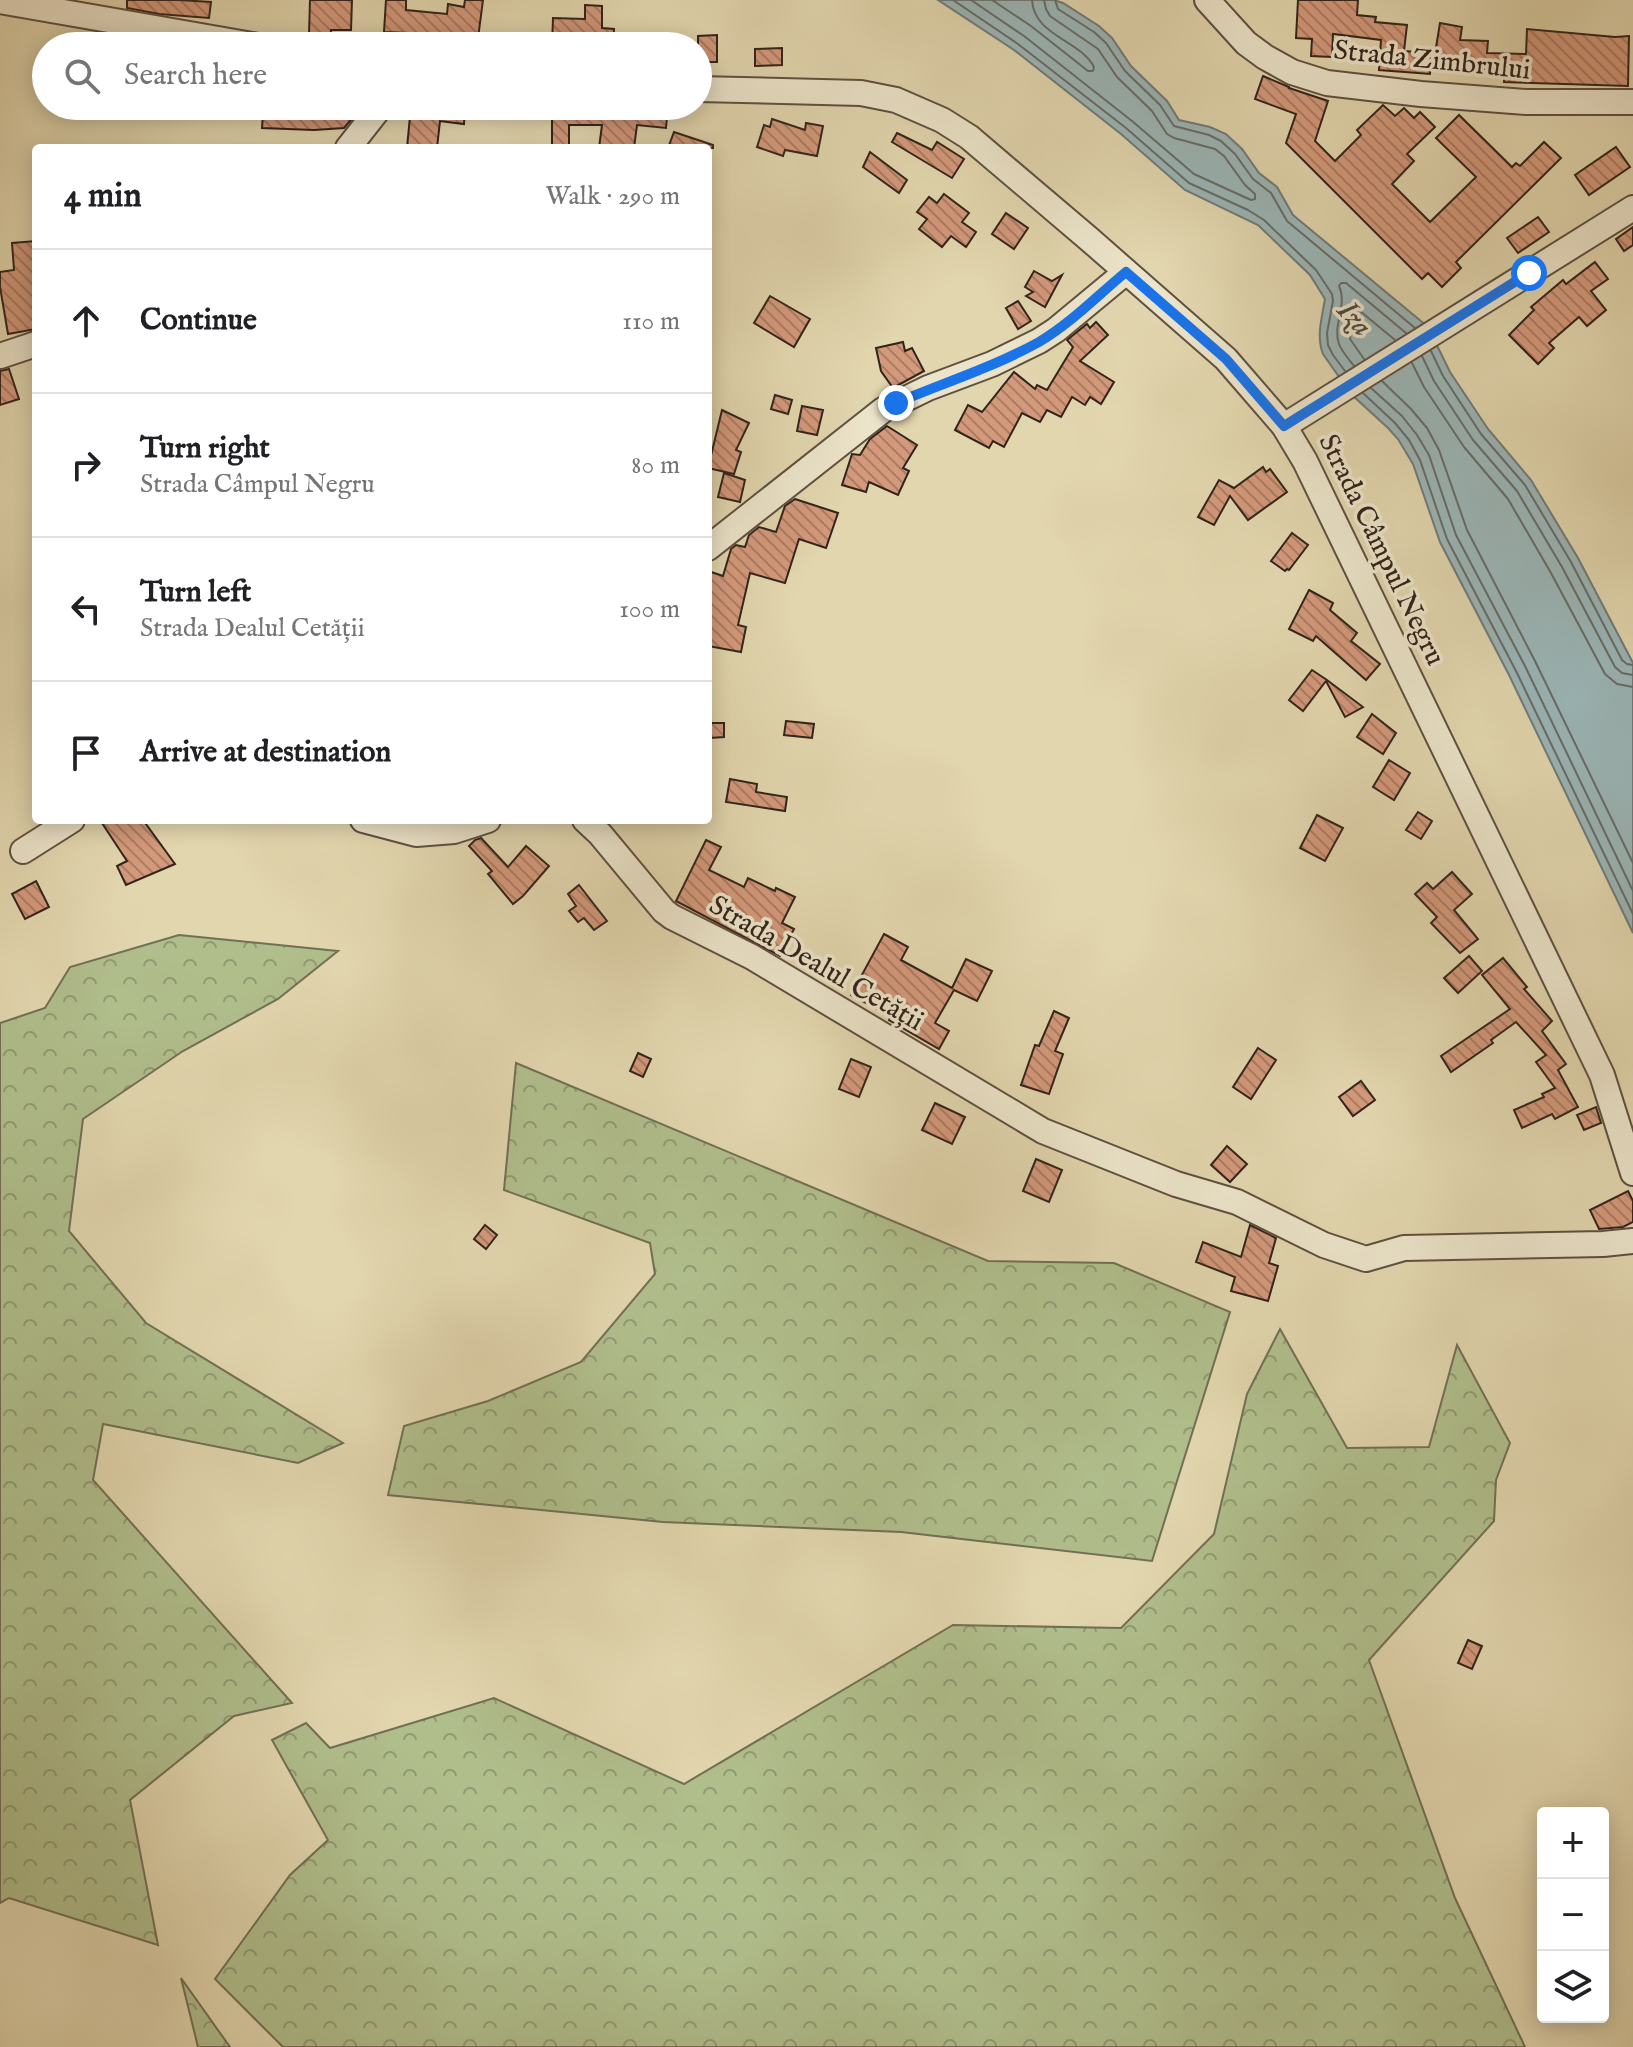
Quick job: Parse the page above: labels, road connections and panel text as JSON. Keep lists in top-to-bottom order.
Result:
{
  "streets": {
    "street": ["Strada Zimbrului", "Strada Câmpul Negru", "Strada Dealul Cetății"]
  },
  "water": ["Iza"],
  "page": {
    "search": "Search here",
    "heading": ["4 min", "Walk · 290 m"],
    "list": [
      ["Continue", "110 m"],
      ["Turn right", "Strada Câmpul Negru", "80 m"],
      ["Turn left", "Strada Dealul Cetății", "100 m"],
      "Arrive at destination"
    ],
    "map_buttons": ["+", "−"]
  }
}
